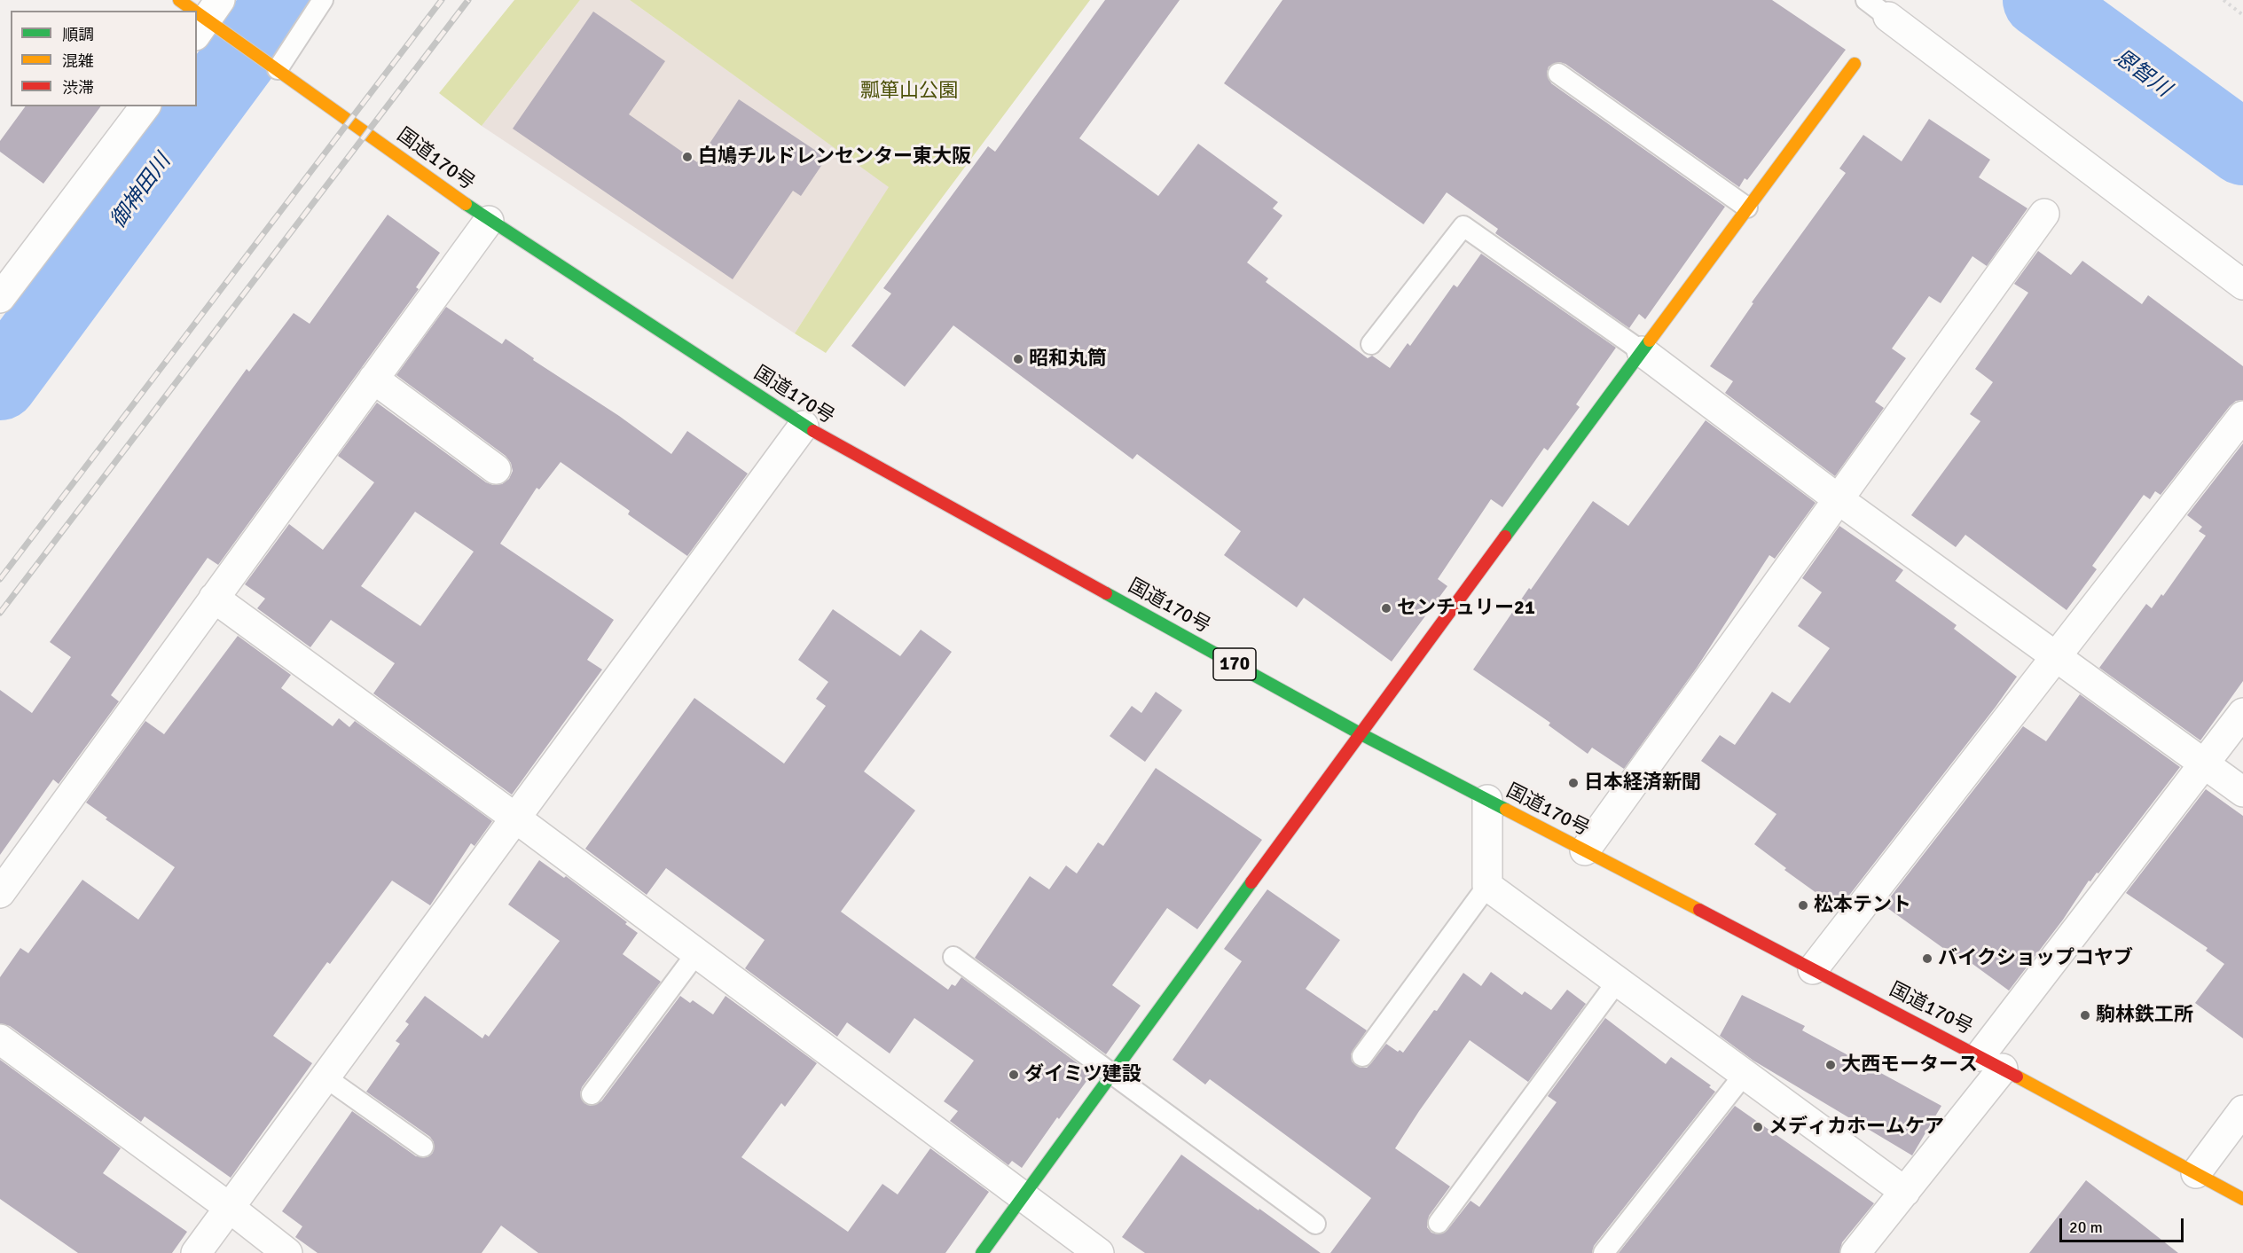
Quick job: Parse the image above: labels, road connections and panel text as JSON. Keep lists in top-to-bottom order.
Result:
{
  "streets": {
    "main road": ["国道170号", "170"]
  },
  "water": ["恩智川", "御神田川"],
  "parks": ["瓢箪山公園"],
  "places": [
    "白鳩チルドレンセンター東大阪",
    "昭和丸筒",
    "センチュリー21",
    "日本経済新聞",
    "松本テント",
    "バイクショップコヤブ",
    "駒林鉄工所",
    "大西モータース",
    "ダイミツ建設",
    "メディカホームケア"
  ],
  "legend": ["順調", "混雑", "渋滞"],
  "scale_bar": "20 m"
}
